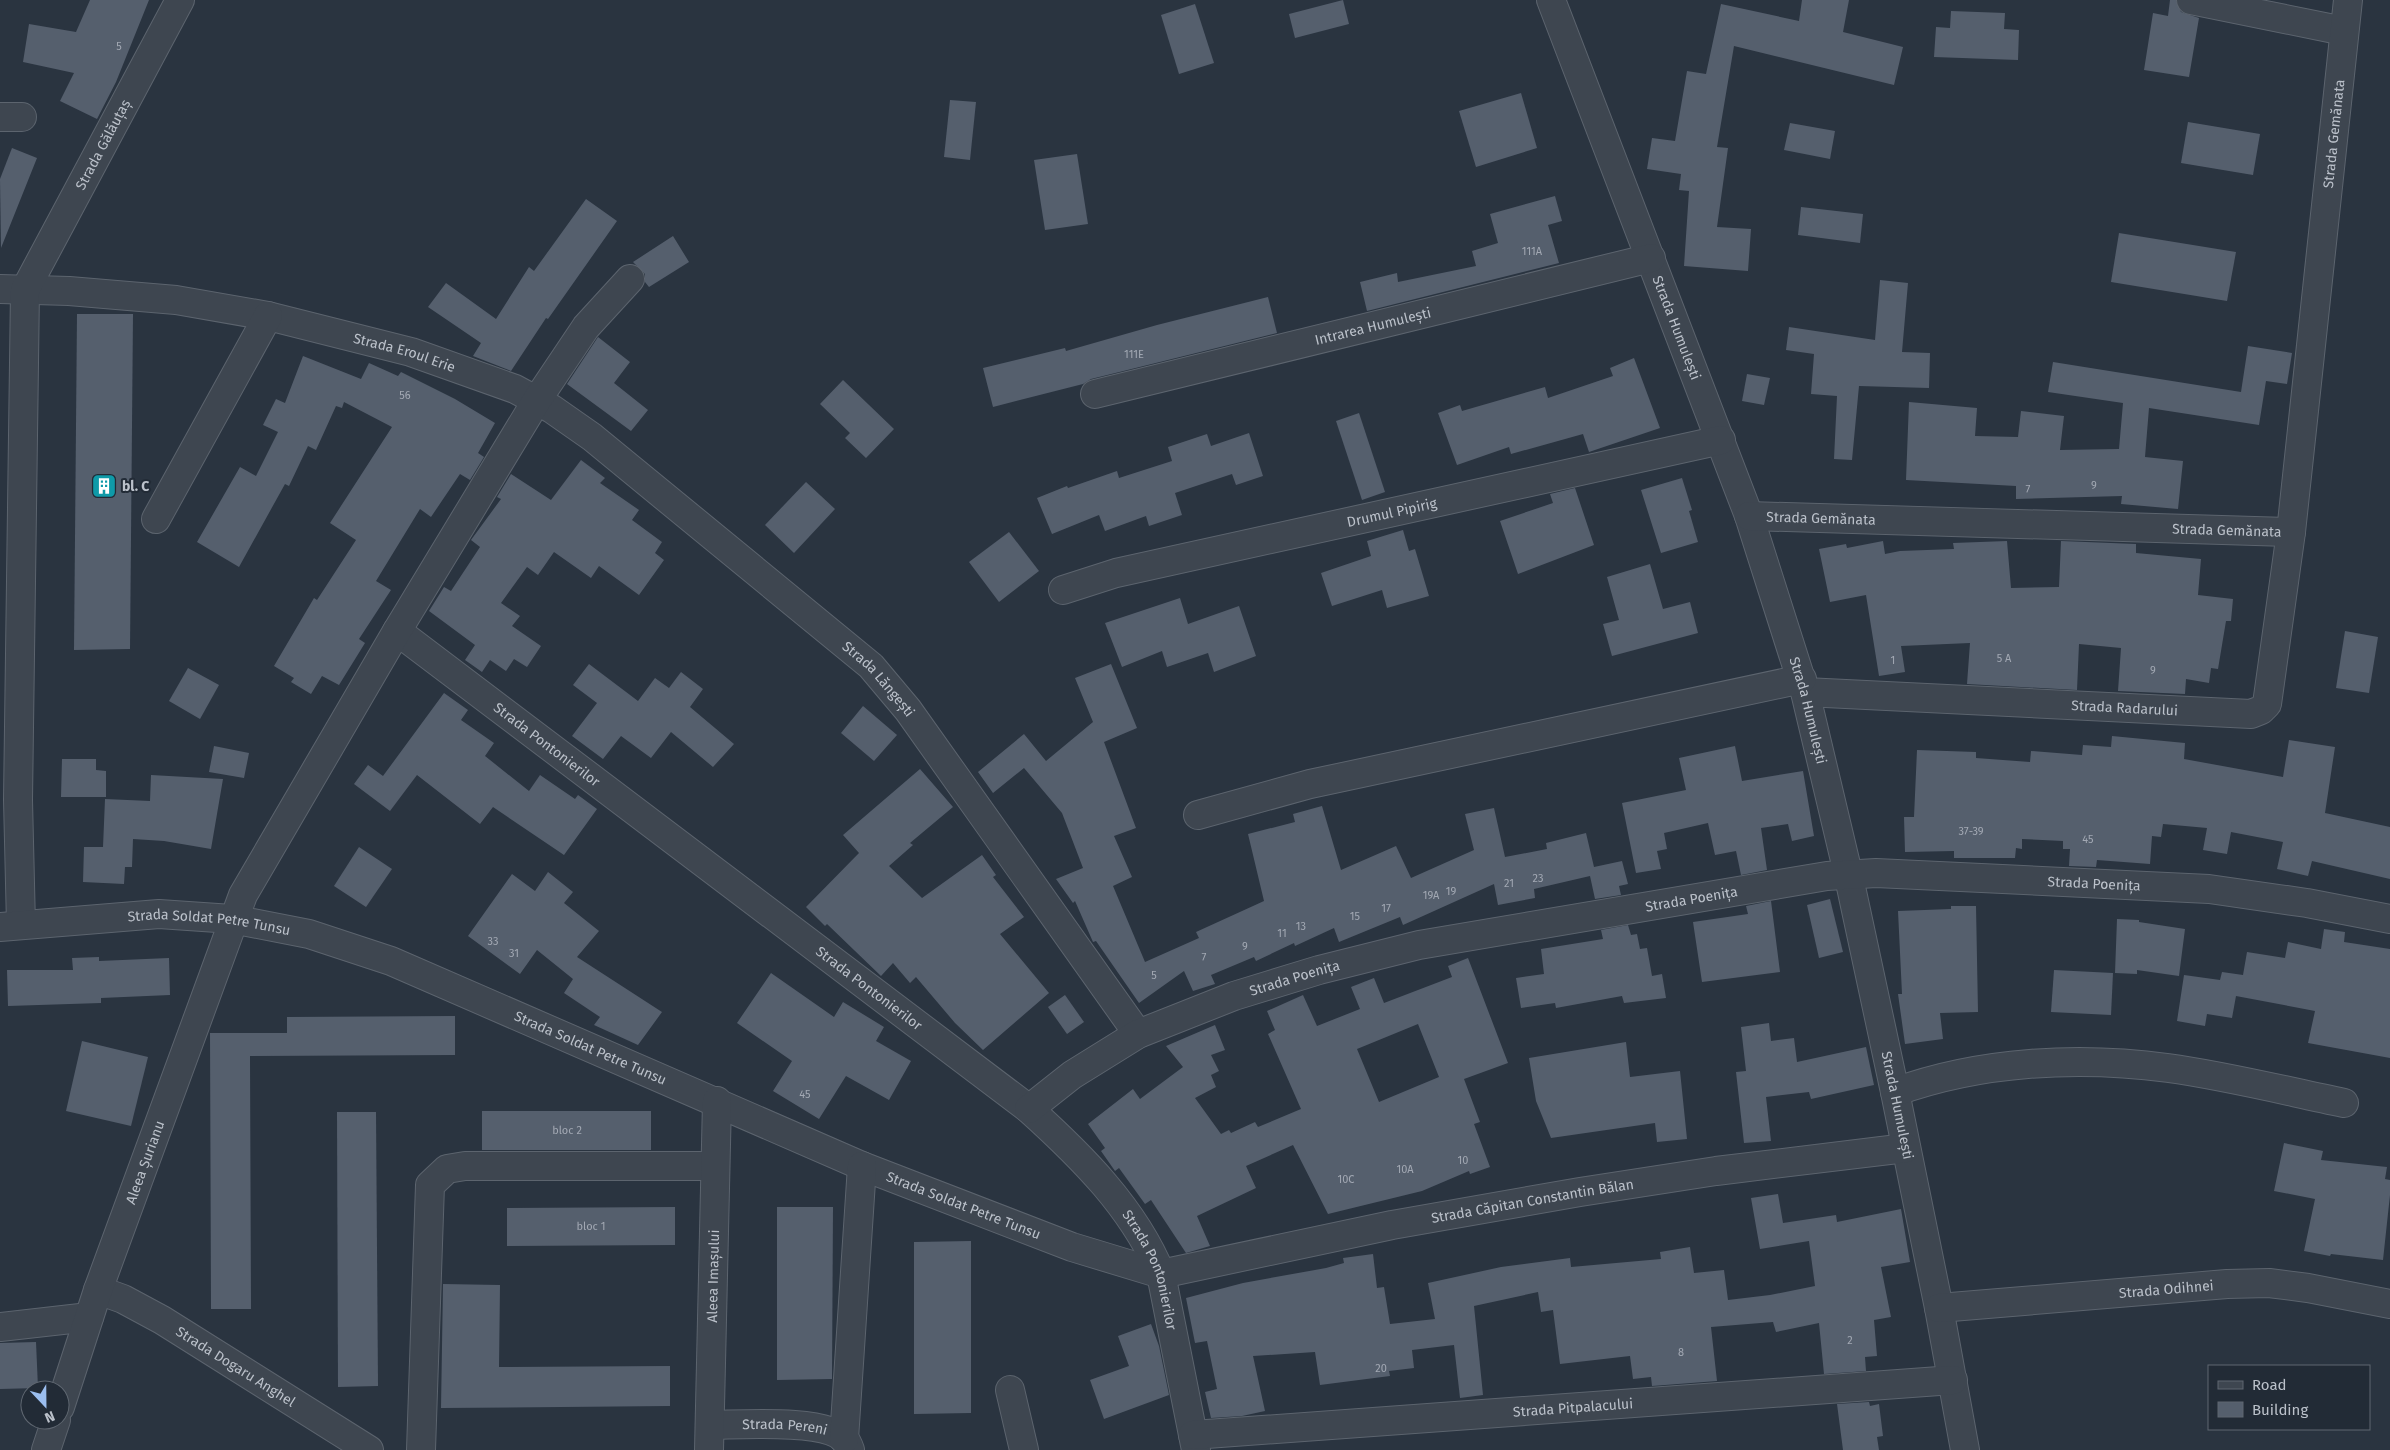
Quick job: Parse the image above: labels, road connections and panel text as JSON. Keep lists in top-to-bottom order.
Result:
{
  "streets": {
    "street": [
      "Strada Gemănata",
      "Strada Gălăuțaș",
      "Intrarea Humulești",
      "Strada Humulești",
      "Strada Eroul Erie",
      "Drumul Pipirig",
      "Strada Lăngești",
      "Strada Radarului",
      "Strada Pontonierilor",
      "Strada Poenița",
      "Strada Soldat Petre Tunsu",
      "Aleea Șurianu",
      "Strada Căpitan Constantin Bălan",
      "Aleea Imașului",
      "Strada Odihnei",
      "Strada Dogaru Anghel",
      "Strada Pitpalacului",
      "Strada Pereni"
    ]
  },
  "crossings": [
    ["Strada Gemănata", "Strada Humulești"],
    ["Strada Gemănata", "Strada Radarului"],
    ["Strada Gălăuțaș", "Strada Eroul Erie"],
    ["Intrarea Humulești", "Strada Humulești"],
    ["Strada Humulești", "Drumul Pipirig"],
    ["Strada Humulești", "Strada Radarului"],
    ["Strada Humulești", "Strada Poenița"],
    ["Strada Humulești", "Strada Căpitan Constantin Bălan"],
    ["Strada Humulești", "Strada Odihnei"],
    ["Strada Humulești", "Strada Pitpalacului"],
    ["Strada Eroul Erie", "Strada Lăngești"],
    ["Strada Lăngești", "Strada Poenița"],
    ["Strada Pontonierilor", "Strada Poenița"],
    ["Strada Pontonierilor", "Strada Soldat Petre Tunsu"],
    ["Strada Pontonierilor", "Strada Căpitan Constantin Bălan"],
    ["Strada Pontonierilor", "Strada Pitpalacului"],
    ["Strada Soldat Petre Tunsu", "Aleea Șurianu"],
    ["Strada Soldat Petre Tunsu", "Strada Căpitan Constantin Bălan"],
    ["Strada Soldat Petre Tunsu", "Aleea Imașului"],
    ["Aleea Șurianu", "Strada Dogaru Anghel"],
    ["Aleea Imașului", "Strada Pereni"]
  ],
  "places": {
    "building": ["bl. C"]
  },
  "house_numbers": [
    "5",
    "111A",
    "111E",
    "56",
    "9",
    "7",
    "5 A",
    "1",
    "9",
    "37-39",
    "45",
    "23",
    "21",
    "19",
    "19A",
    "17",
    "15",
    "13",
    "11",
    "33",
    "9",
    "31",
    "7",
    "5",
    "45",
    "bloc 2",
    "10",
    "10A",
    "10C",
    "bloc 1",
    "2",
    "8",
    "20"
  ],
  "legend": ["Road", "Building"],
  "north": "bottom"
}
